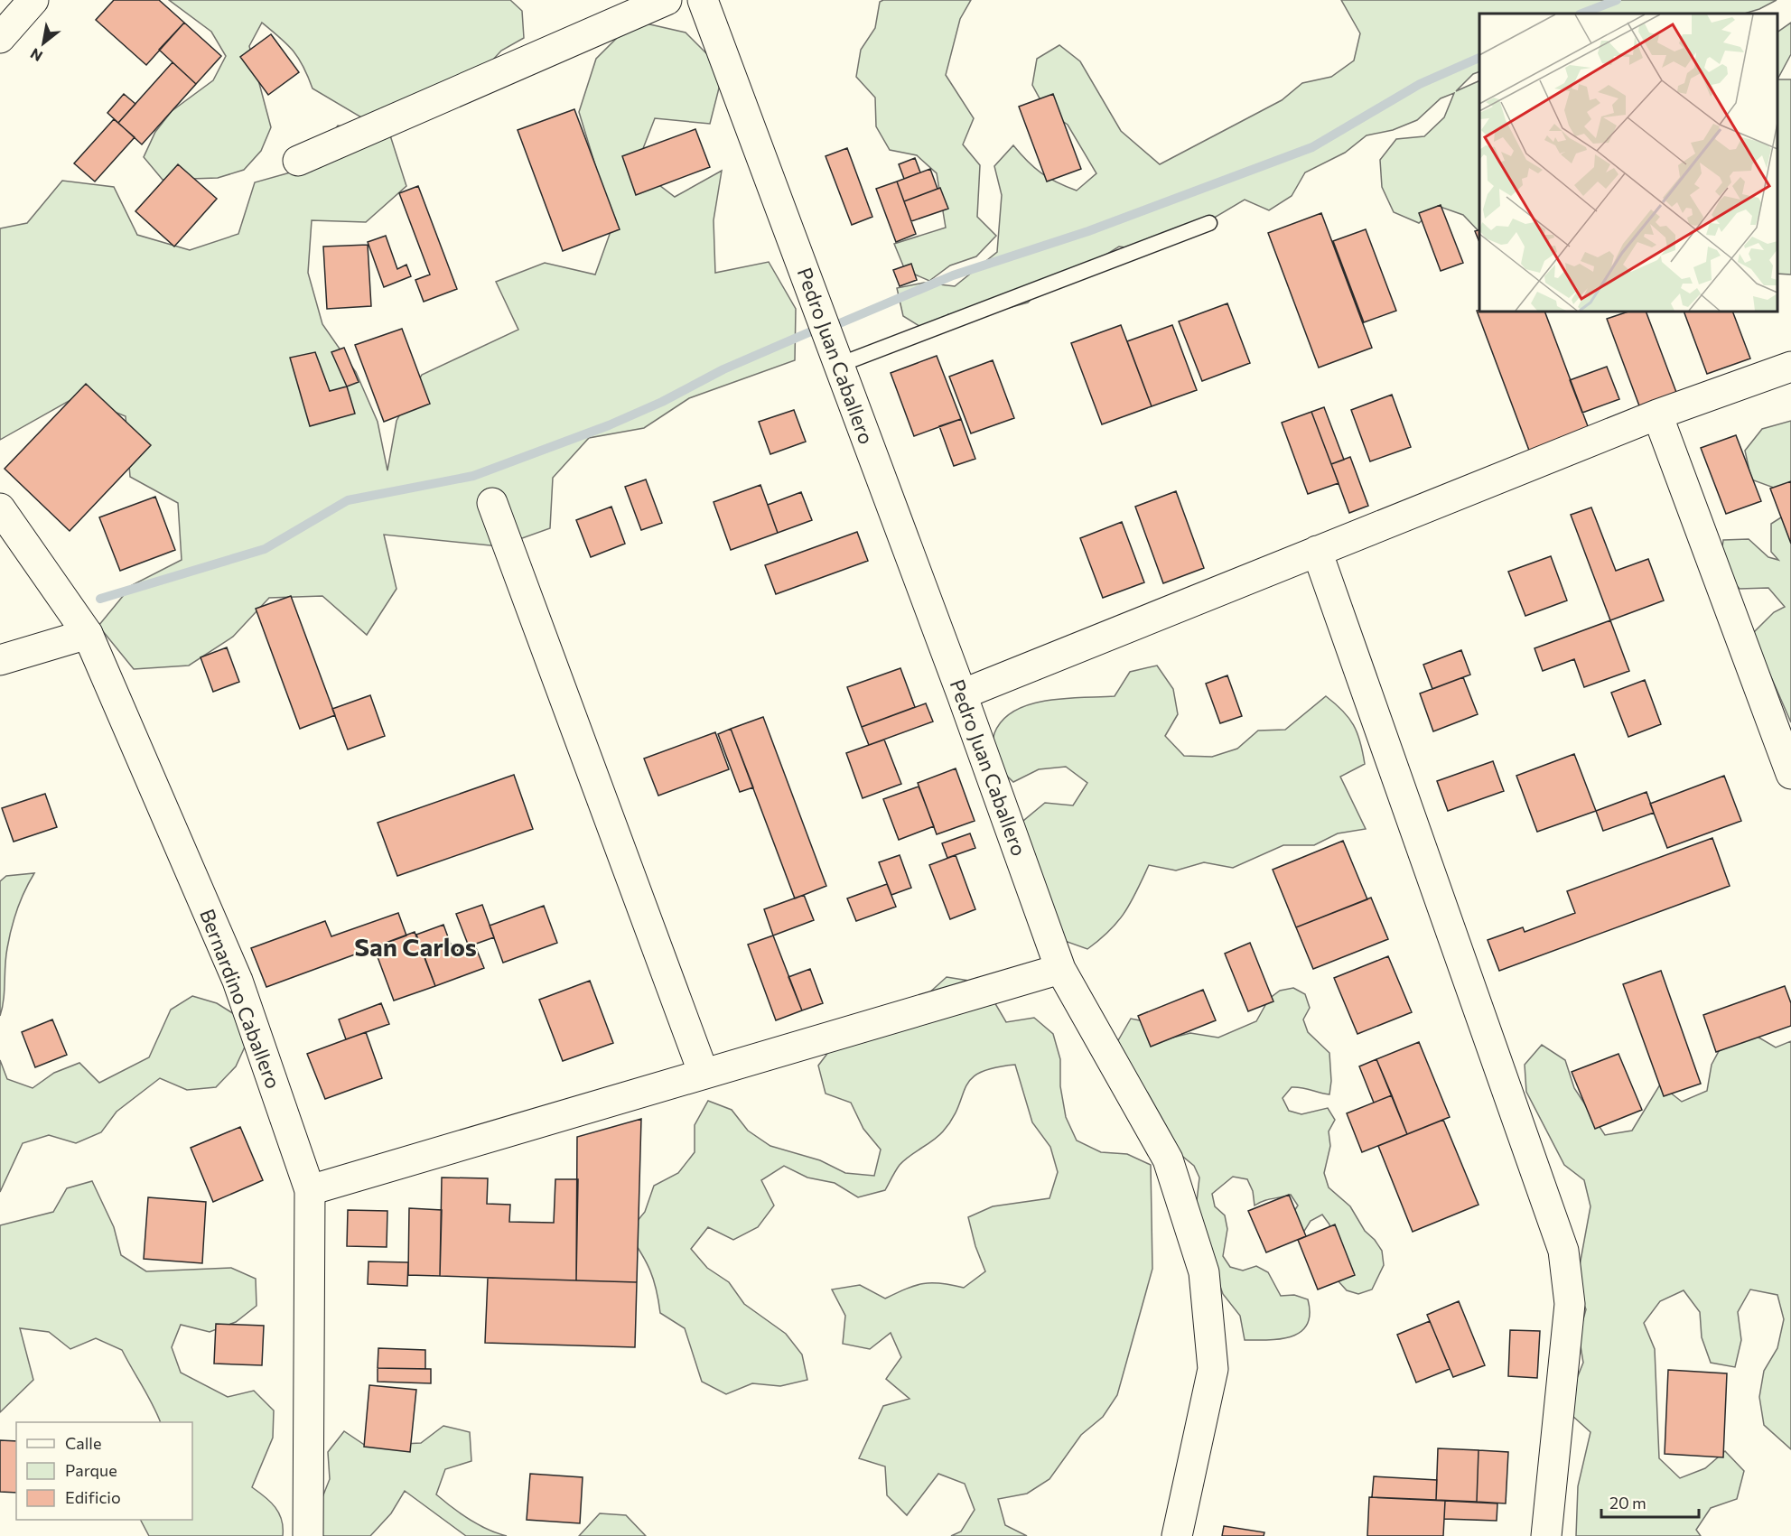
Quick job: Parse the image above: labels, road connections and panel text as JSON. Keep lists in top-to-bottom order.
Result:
{
  "streets": {
    "street": ["Pedro Juan Caballero", "Bernardino Caballero"]
  },
  "districts": ["San Carlos"],
  "legend": ["Calle", "Parque", "Edificio"],
  "scale_bar": "20 m",
  "north": "bottom left"
}
